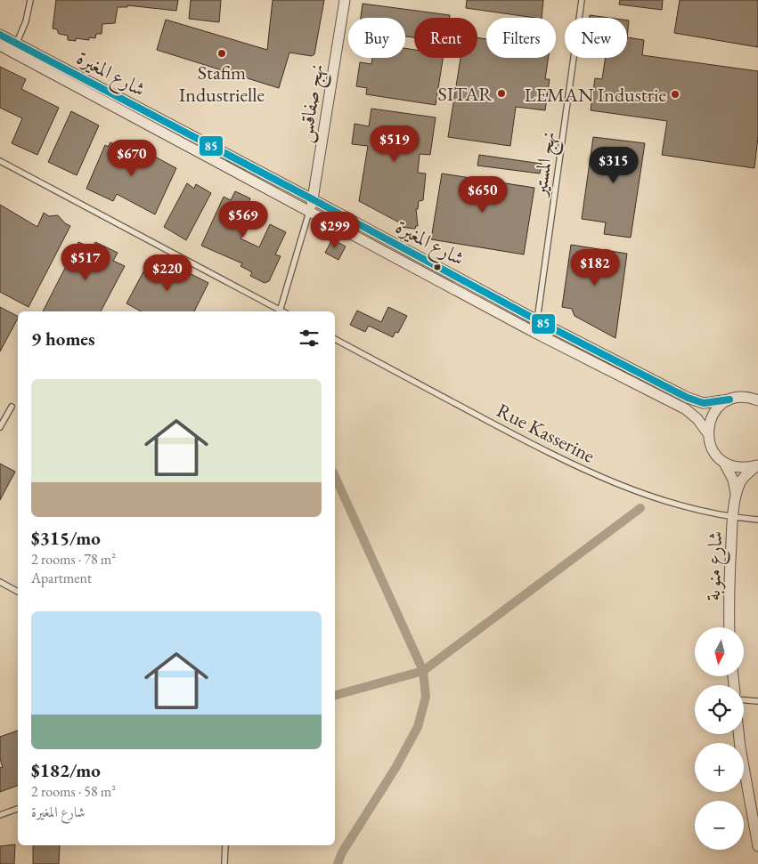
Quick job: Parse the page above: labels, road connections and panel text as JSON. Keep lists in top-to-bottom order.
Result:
{
  "streets": {
    "street": ["شارع المغيرة", "نهج صفاقس", "شارع منوبة"],
    "lane": ["نهج المستير", "Rue Kasserine"]
  },
  "crossings": [
    ["شارع المغيرة", "نهج صفاقس"],
    ["شارع المغيرة", "نهج المستير"],
    ["Rue Kasserine", "شارع منوبة"]
  ],
  "places": ["Stafim Industrielle", "SITAR", "LEMAN Industrie"],
  "lines": ["transit line 85"],
  "north": "bottom",
  "page": {
    "chip": [
      "Buy",
      "Rent",
      "Filters",
      "New"
    ],
    "price": [
      "$519",
      "$670",
      "$315",
      "$650",
      "$569",
      "$299",
      "$517",
      "$182",
      "$220"
    ],
    "heading": "9 homes",
    "list": [
      {
        "name": "$315/mo",
        "note": "2 rooms · 78 m² · Apartment"
      },
      {
        "name": "$182/mo",
        "note": "2 rooms · 58 m² · شارع المغيرة"
      }
    ],
    "map_buttons": ["+", "−"]
  }
}
